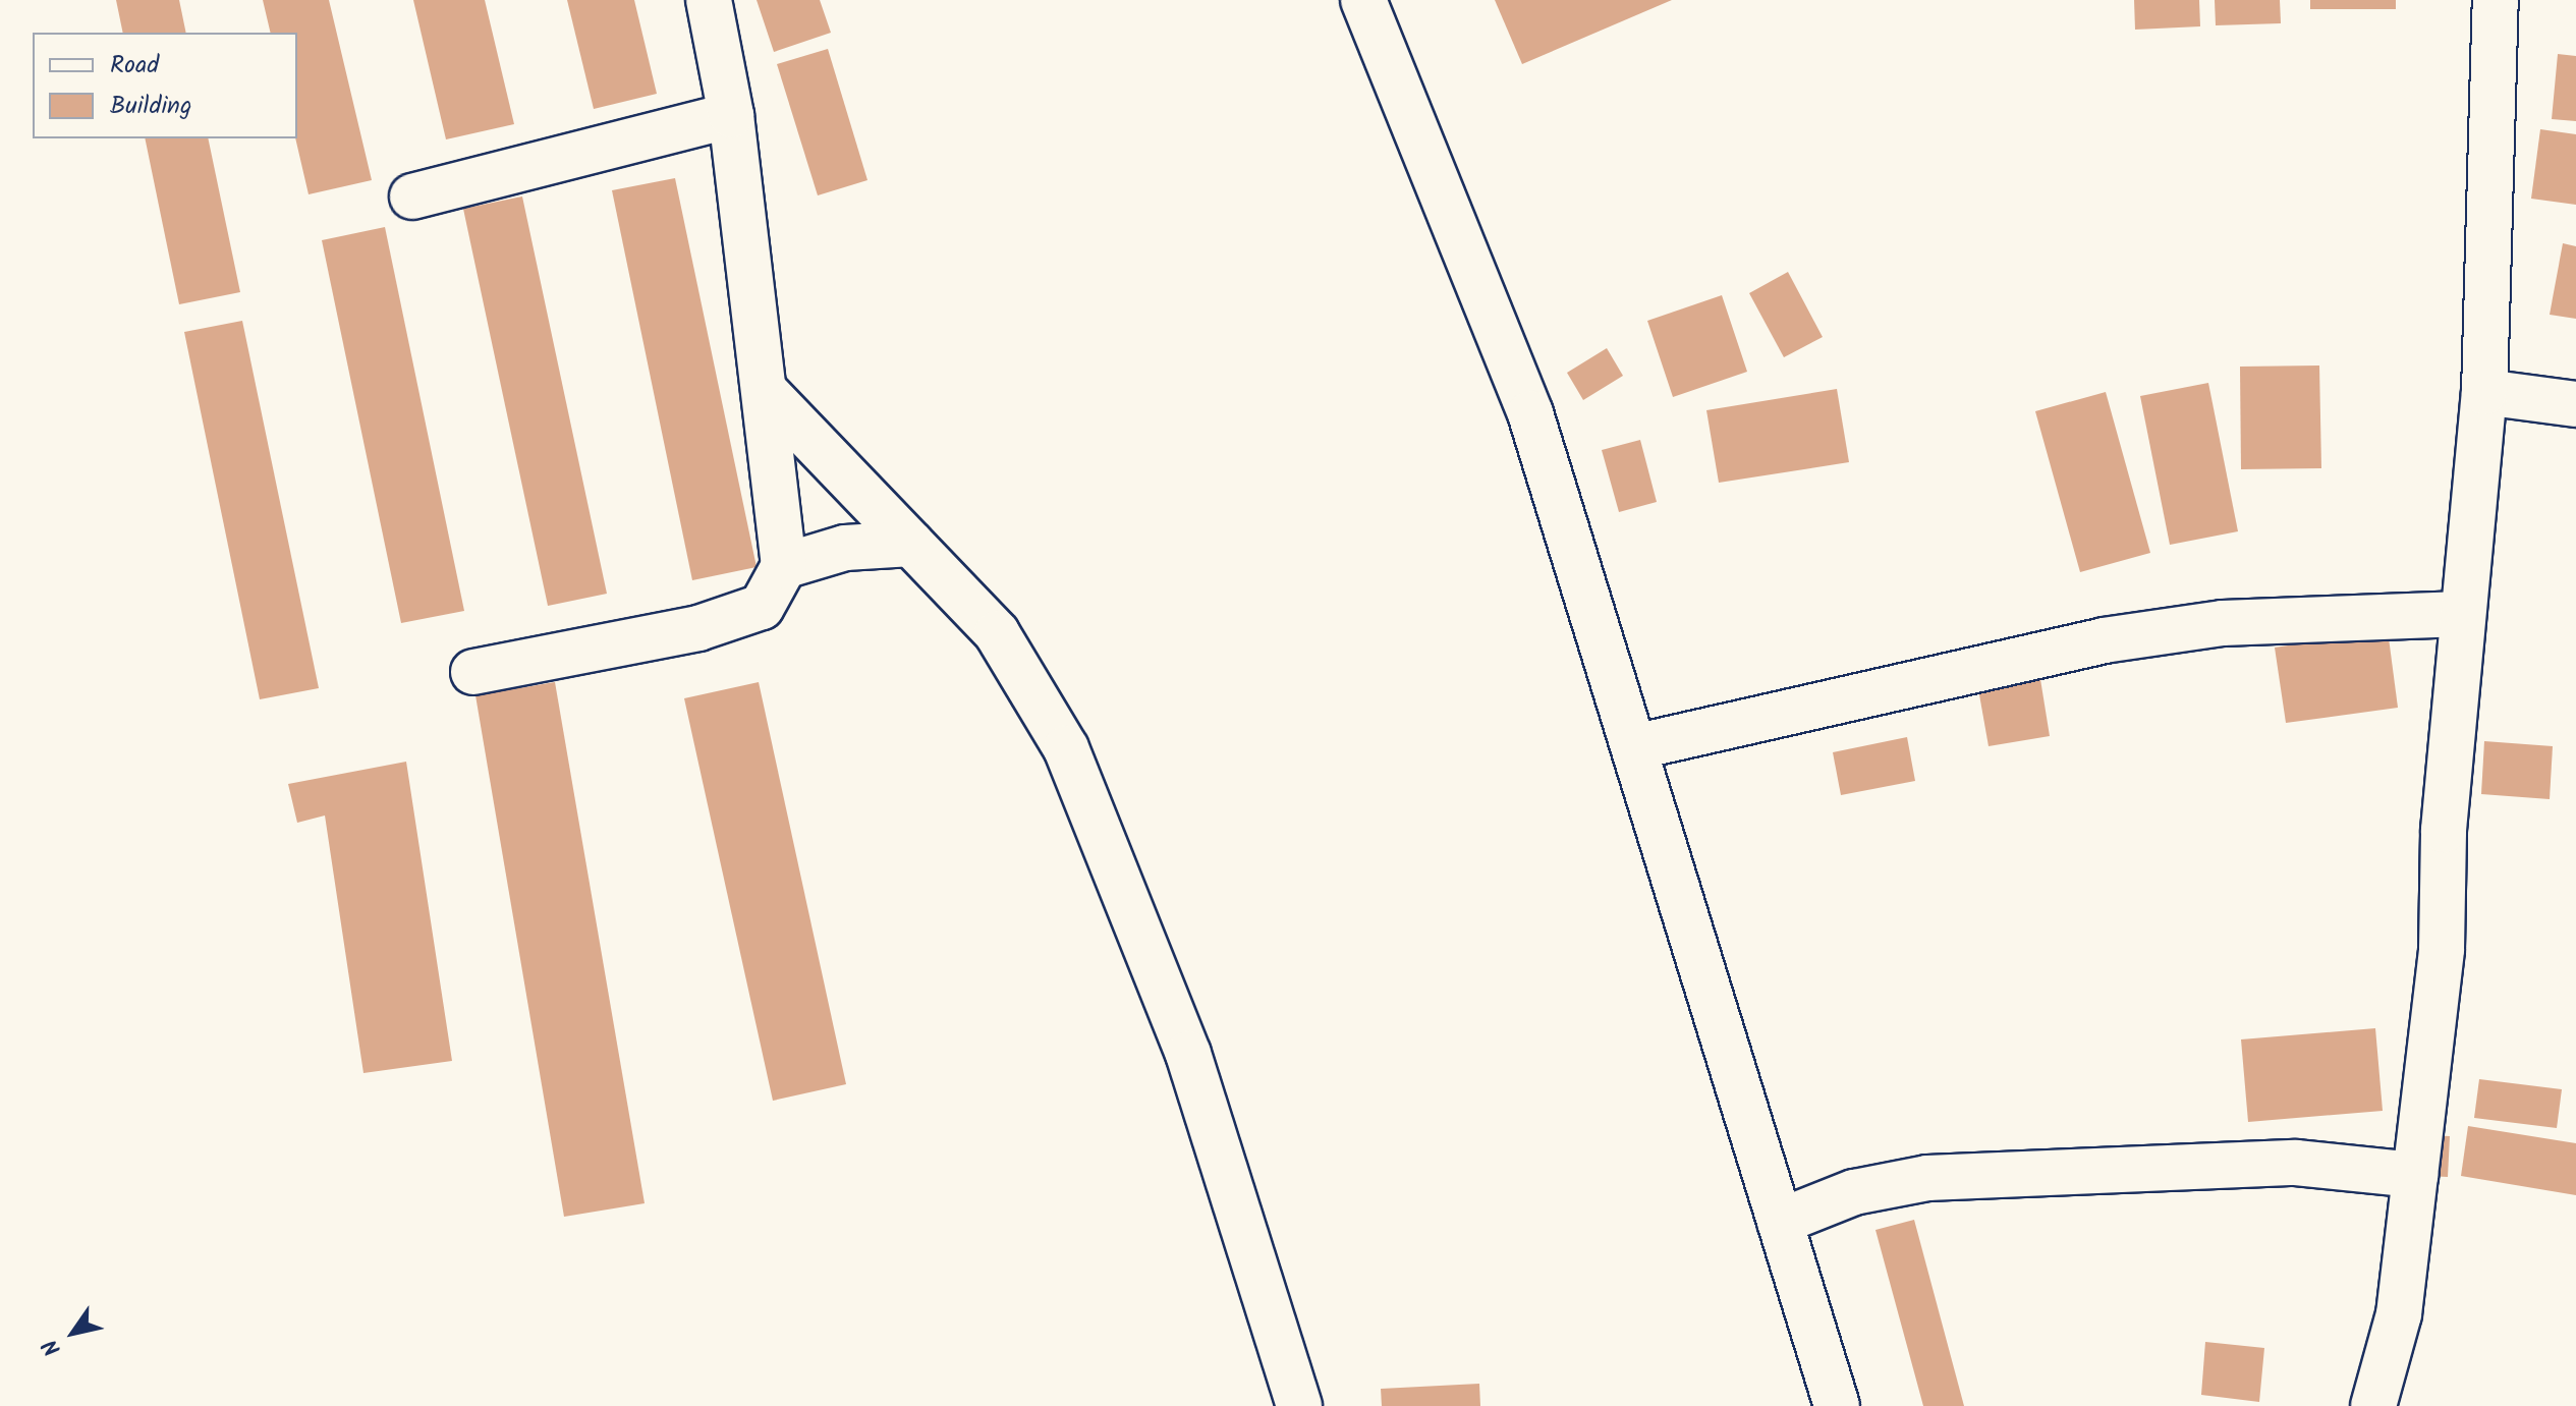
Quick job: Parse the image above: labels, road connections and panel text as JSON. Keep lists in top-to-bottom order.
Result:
{
  "legend": ["Road", "Building"],
  "north": "bottom left"
}
